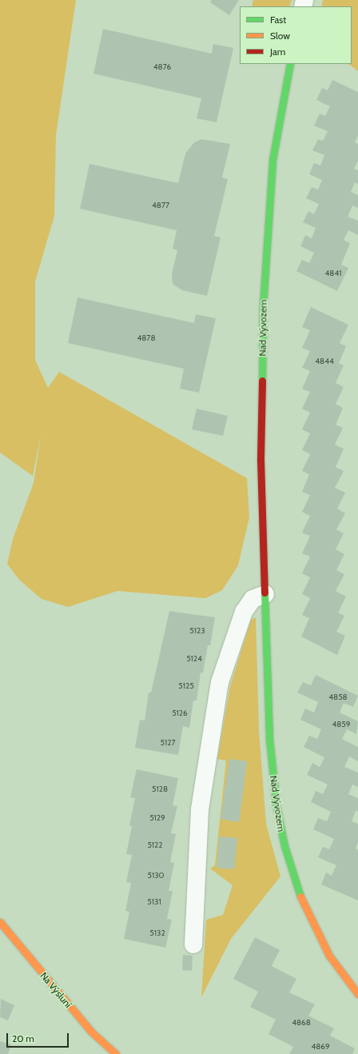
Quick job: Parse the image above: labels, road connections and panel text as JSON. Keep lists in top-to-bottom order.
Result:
{
  "streets": {
    "street": ["Nad Vývozem", "Na Výsluní"]
  },
  "house_numbers": [
    "4876",
    "4877",
    "4841",
    "4878",
    "4844",
    "5123",
    "5124",
    "5125",
    "4858",
    "5126",
    "4859",
    "5127",
    "5128",
    "5129",
    "5122",
    "5130",
    "5131",
    "5132",
    "4868",
    "4869"
  ],
  "legend": ["Fast", "Slow", "Jam"],
  "scale_bar": "20 m"
}
